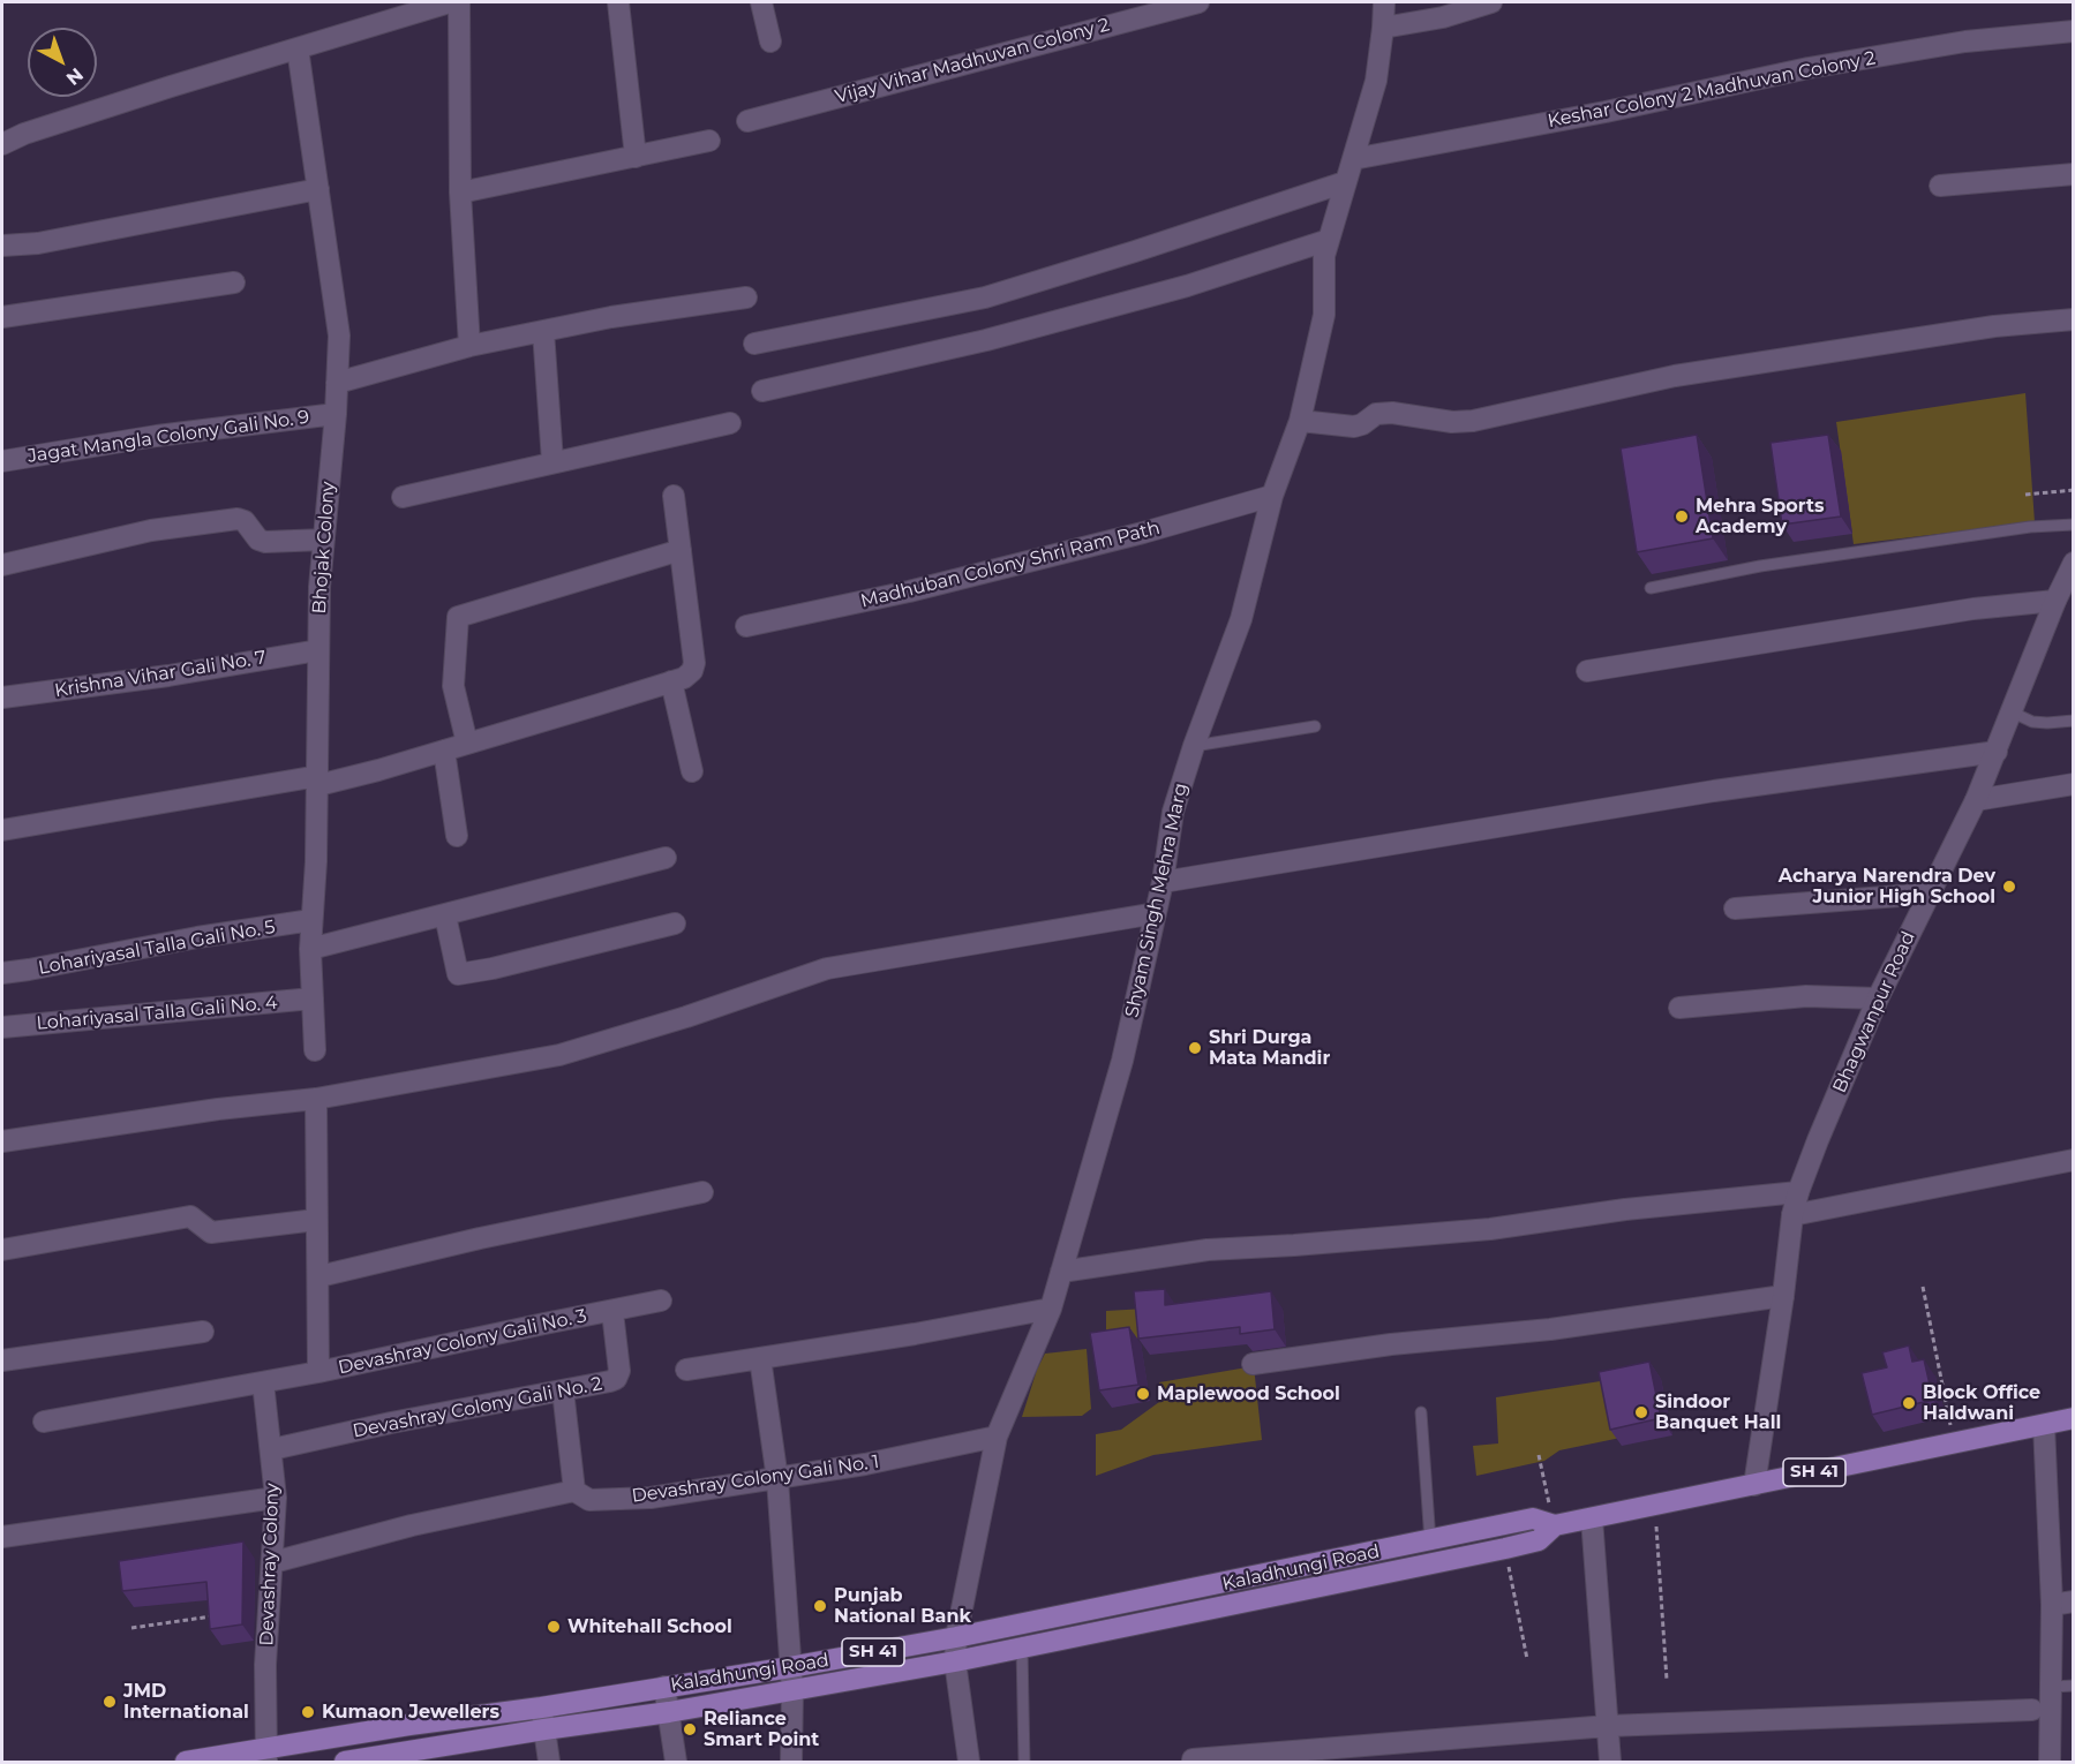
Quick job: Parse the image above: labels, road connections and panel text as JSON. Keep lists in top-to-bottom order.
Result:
{
  "streets": {
    "main road": ["SH 41", "Kaladhungi Road"],
    "street": [
      "Vijay Vihar Madhuvan Colony 2",
      "Keshar Colony 2 Madhuvan Colony 2",
      "Jagat Mangla Colony Gali No. 9",
      "Bhojak Colony",
      "Madhuban Colony Shri Ram Path",
      "Krishna Vihar Gali No. 7",
      "Shyam Singh Mehra Marg",
      "Lohariyasal Talla Gali No. 5",
      "Bhagwanpur Road",
      "Lohariyasal Talla Gali No. 4",
      "Devashray Colony Gali No. 3",
      "Devashray Colony Gali No. 2",
      "Devashray Colony Gali No. 1",
      "Devashray Colony"
    ]
  },
  "crossings": [
    ["Keshar Colony 2 Madhuvan Colony 2", "Shyam Singh Mehra Marg"],
    ["Jagat Mangla Colony Gali No. 9", "Bhojak Colony"],
    ["Bhojak Colony", "Krishna Vihar Gali No. 7"],
    ["Bhojak Colony", "Lohariyasal Talla Gali No. 5"],
    ["Bhojak Colony", "Lohariyasal Talla Gali No. 4"],
    ["Madhuban Colony Shri Ram Path", "Shyam Singh Mehra Marg"],
    ["Shyam Singh Mehra Marg", "Devashray Colony Gali No. 1"],
    ["Shyam Singh Mehra Marg", "Kaladhungi Road"],
    ["Bhagwanpur Road", "Kaladhungi Road"],
    ["Devashray Colony Gali No. 3", "Devashray Colony Gali No. 2"],
    ["Devashray Colony Gali No. 3", "Devashray Colony"],
    ["Devashray Colony Gali No. 2", "Devashray Colony"],
    ["Devashray Colony Gali No. 1", "Devashray Colony"],
    ["Devashray Colony", "Kaladhungi Road"]
  ],
  "places": [
    "Mehra Sports Academy",
    "Acharya Narendra Dev Junior High School",
    "Shri Durga Mata Mandir",
    "Maplewood School",
    "Block Office Haldwani",
    "Sindoor Banquet Hall",
    "Punjab National Bank",
    "Whitehall School",
    "JMD International",
    "Kumaon Jewellers",
    "Reliance Smart Point"
  ],
  "north": "bottom right"
}
